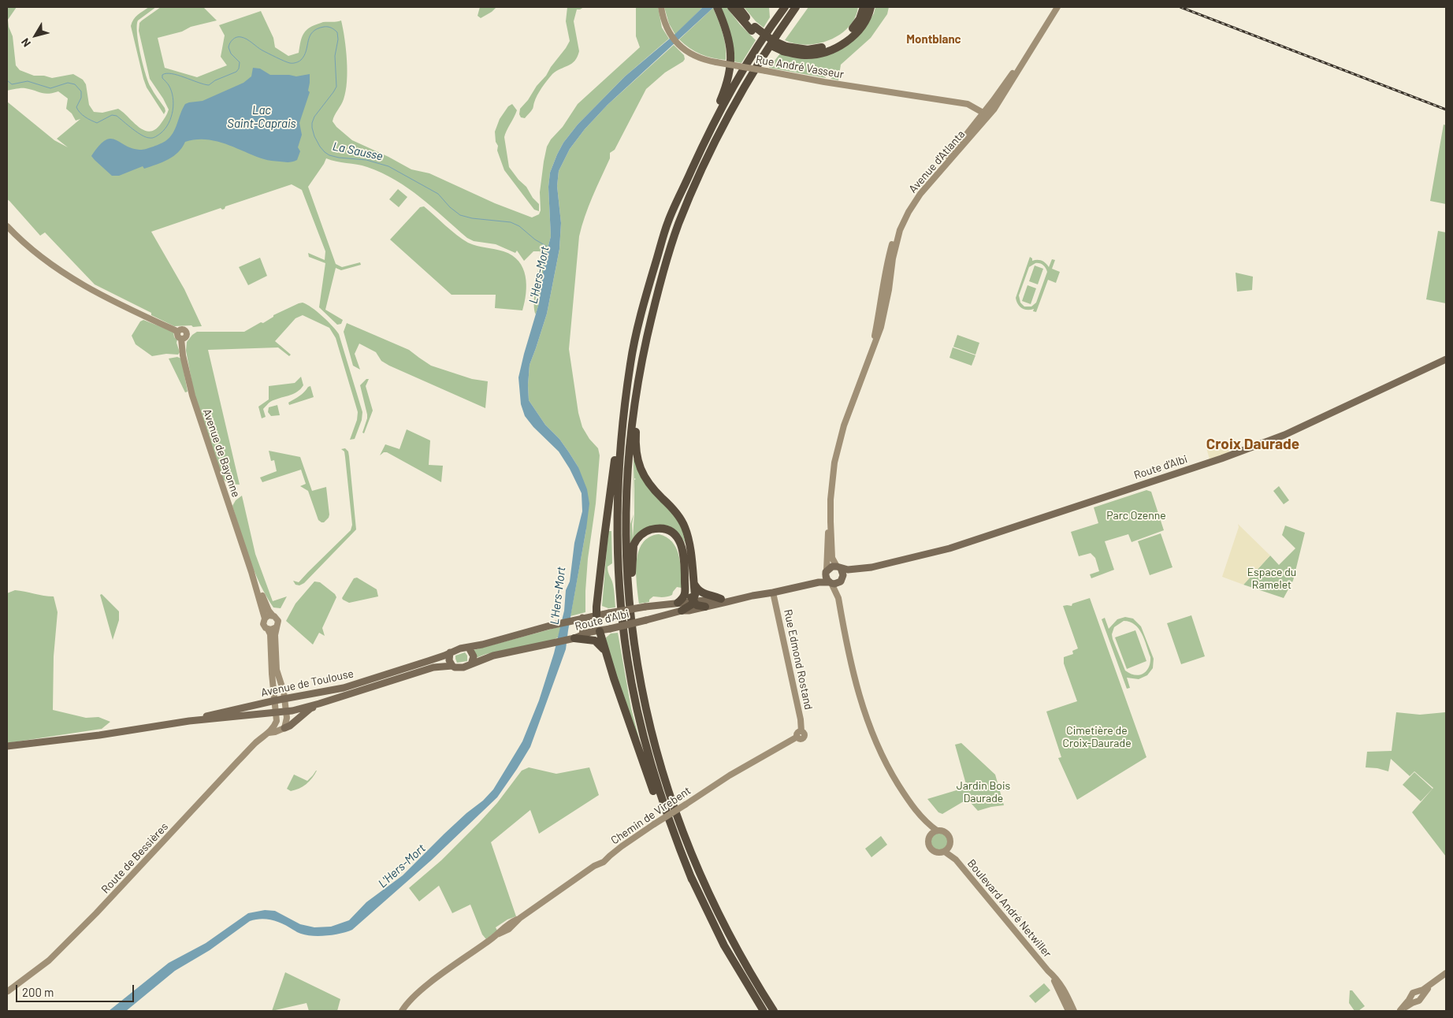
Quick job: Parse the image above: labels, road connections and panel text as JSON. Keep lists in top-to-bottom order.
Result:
{
  "streets": {
    "main road": [
      "Rue André Vasseur",
      "Avenue d'Atlanta",
      "Avenue de Bayonne",
      "Route d'Albi",
      "Rue Edmond Rostand",
      "Avenue de Toulouse",
      "Chemin de Virebent",
      "Route de Bessières",
      "Boulevard André Netwiller"
    ]
  },
  "crossings": [
    ["Rue André Vasseur", "Avenue d'Atlanta"],
    ["Avenue d'Atlanta", "Route d'Albi"],
    ["Route d'Albi", "Rue Edmond Rostand"],
    ["Route d'Albi", "Avenue de Toulouse"],
    ["Rue Edmond Rostand", "Chemin de Virebent"],
    ["Avenue de Toulouse", "Route de Bessières"]
  ],
  "districts": ["Montblanc", "Croix Daurade"],
  "water": ["Lac Saint-Caprais", "La Sausse", "L'Hers-Mort"],
  "parks": [
    "Parc Ozenne",
    "Espace du Ramelet",
    "Cimetière de Croix-Daurade",
    "Jardin Bois Daurade"
  ],
  "scale_bar": "200 m",
  "north": "bottom left"
}
